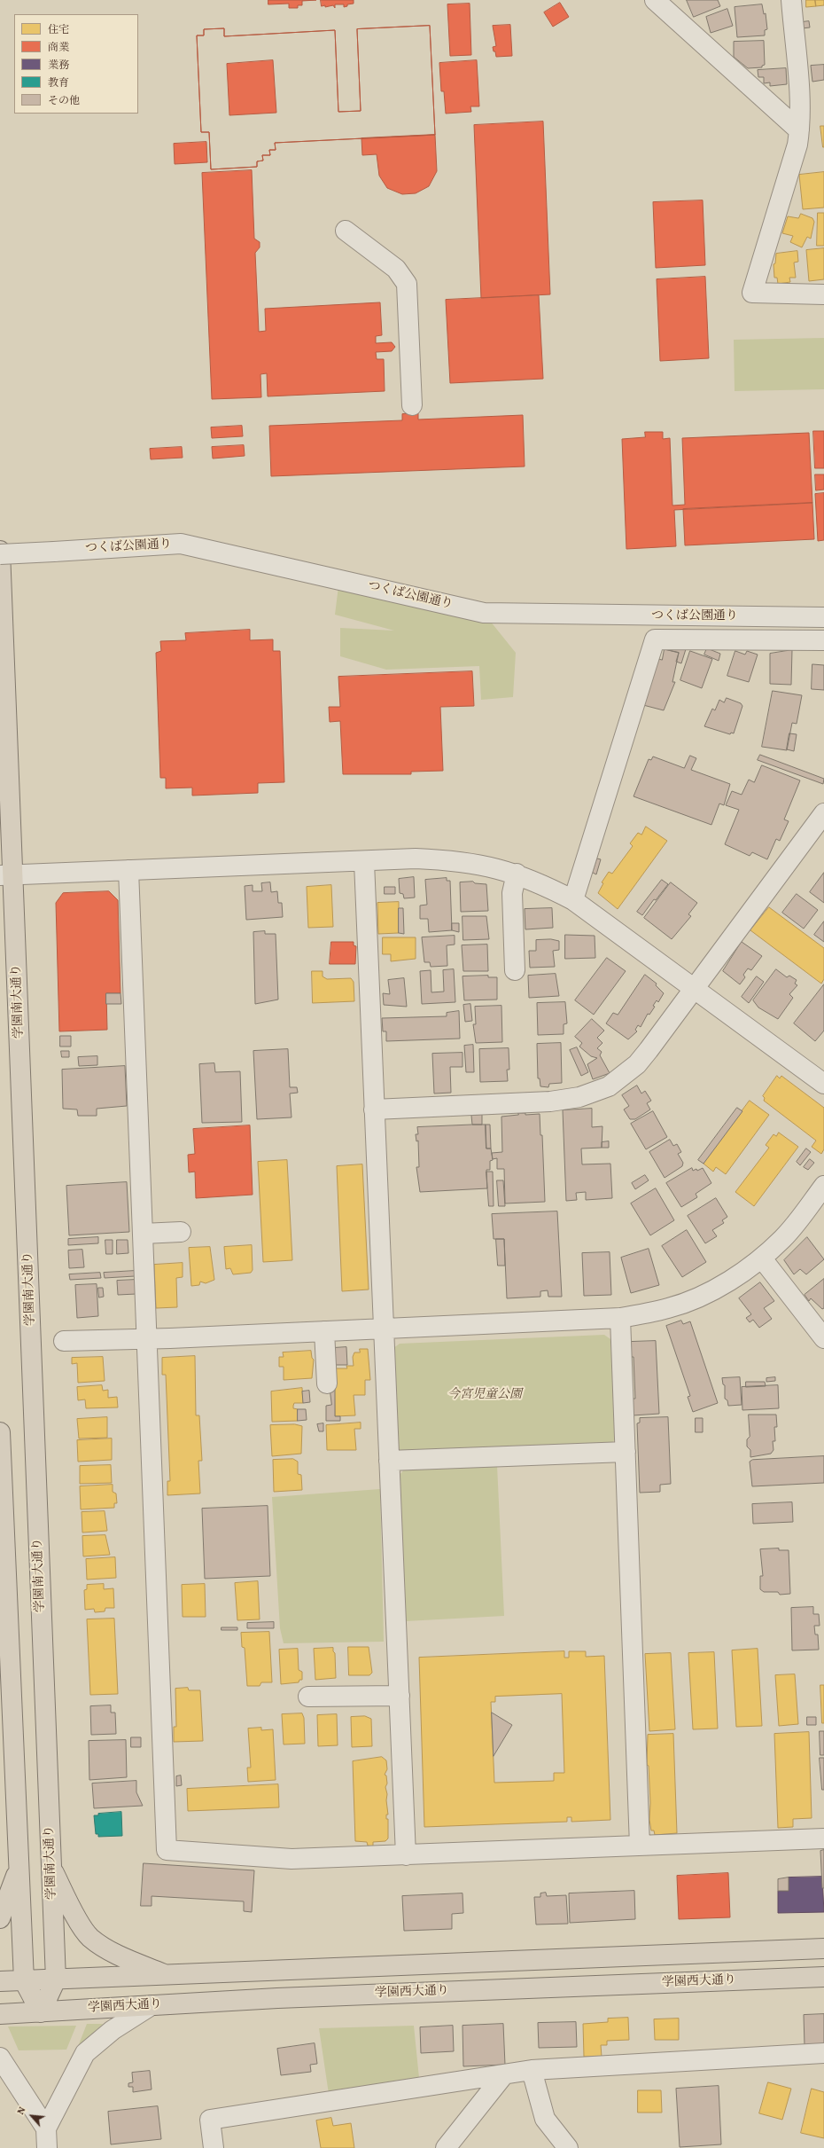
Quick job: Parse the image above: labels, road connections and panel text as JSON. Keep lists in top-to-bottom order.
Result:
{
  "streets": {
    "main road": ["学園南大通り", "学園西大通り"],
    "street": ["つくば公園通り"]
  },
  "crossings": [
    ["学園南大通り", "学園西大通り"]
  ],
  "parks": ["今宮児童公園"],
  "legend": [
    "住宅",
    "商業",
    "業務",
    "教育",
    "その他"
  ],
  "north": "top left"
}
